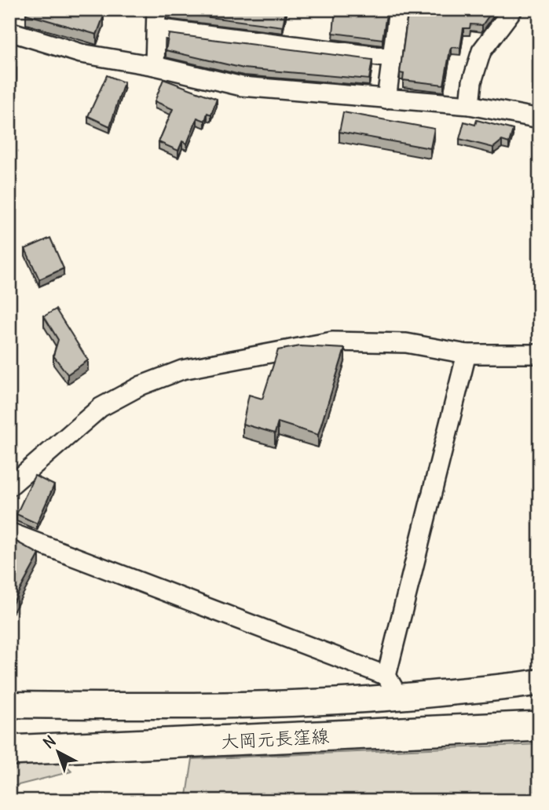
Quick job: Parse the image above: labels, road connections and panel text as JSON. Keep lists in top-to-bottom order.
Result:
{
  "streets": {
    "main road": ["大岡元長窪線"]
  },
  "north": "top left"
}
